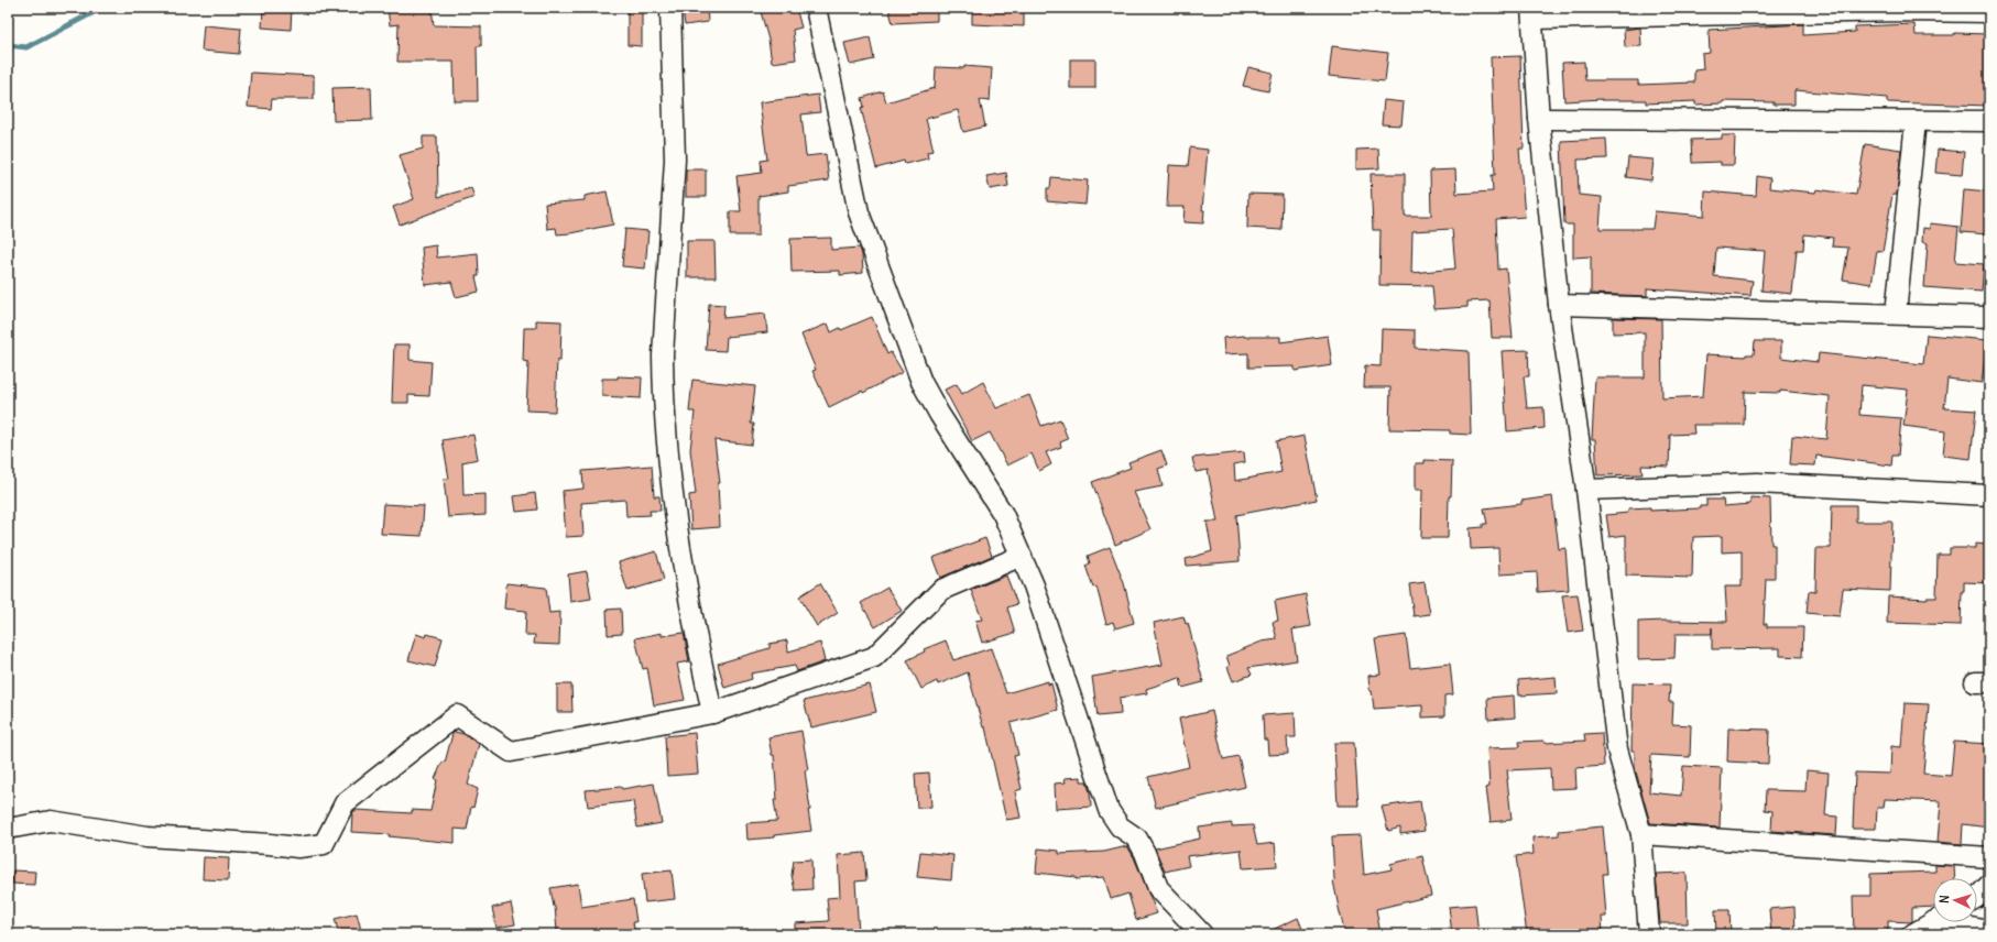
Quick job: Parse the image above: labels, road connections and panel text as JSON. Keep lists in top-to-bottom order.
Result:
{
  "north": "left"
}
